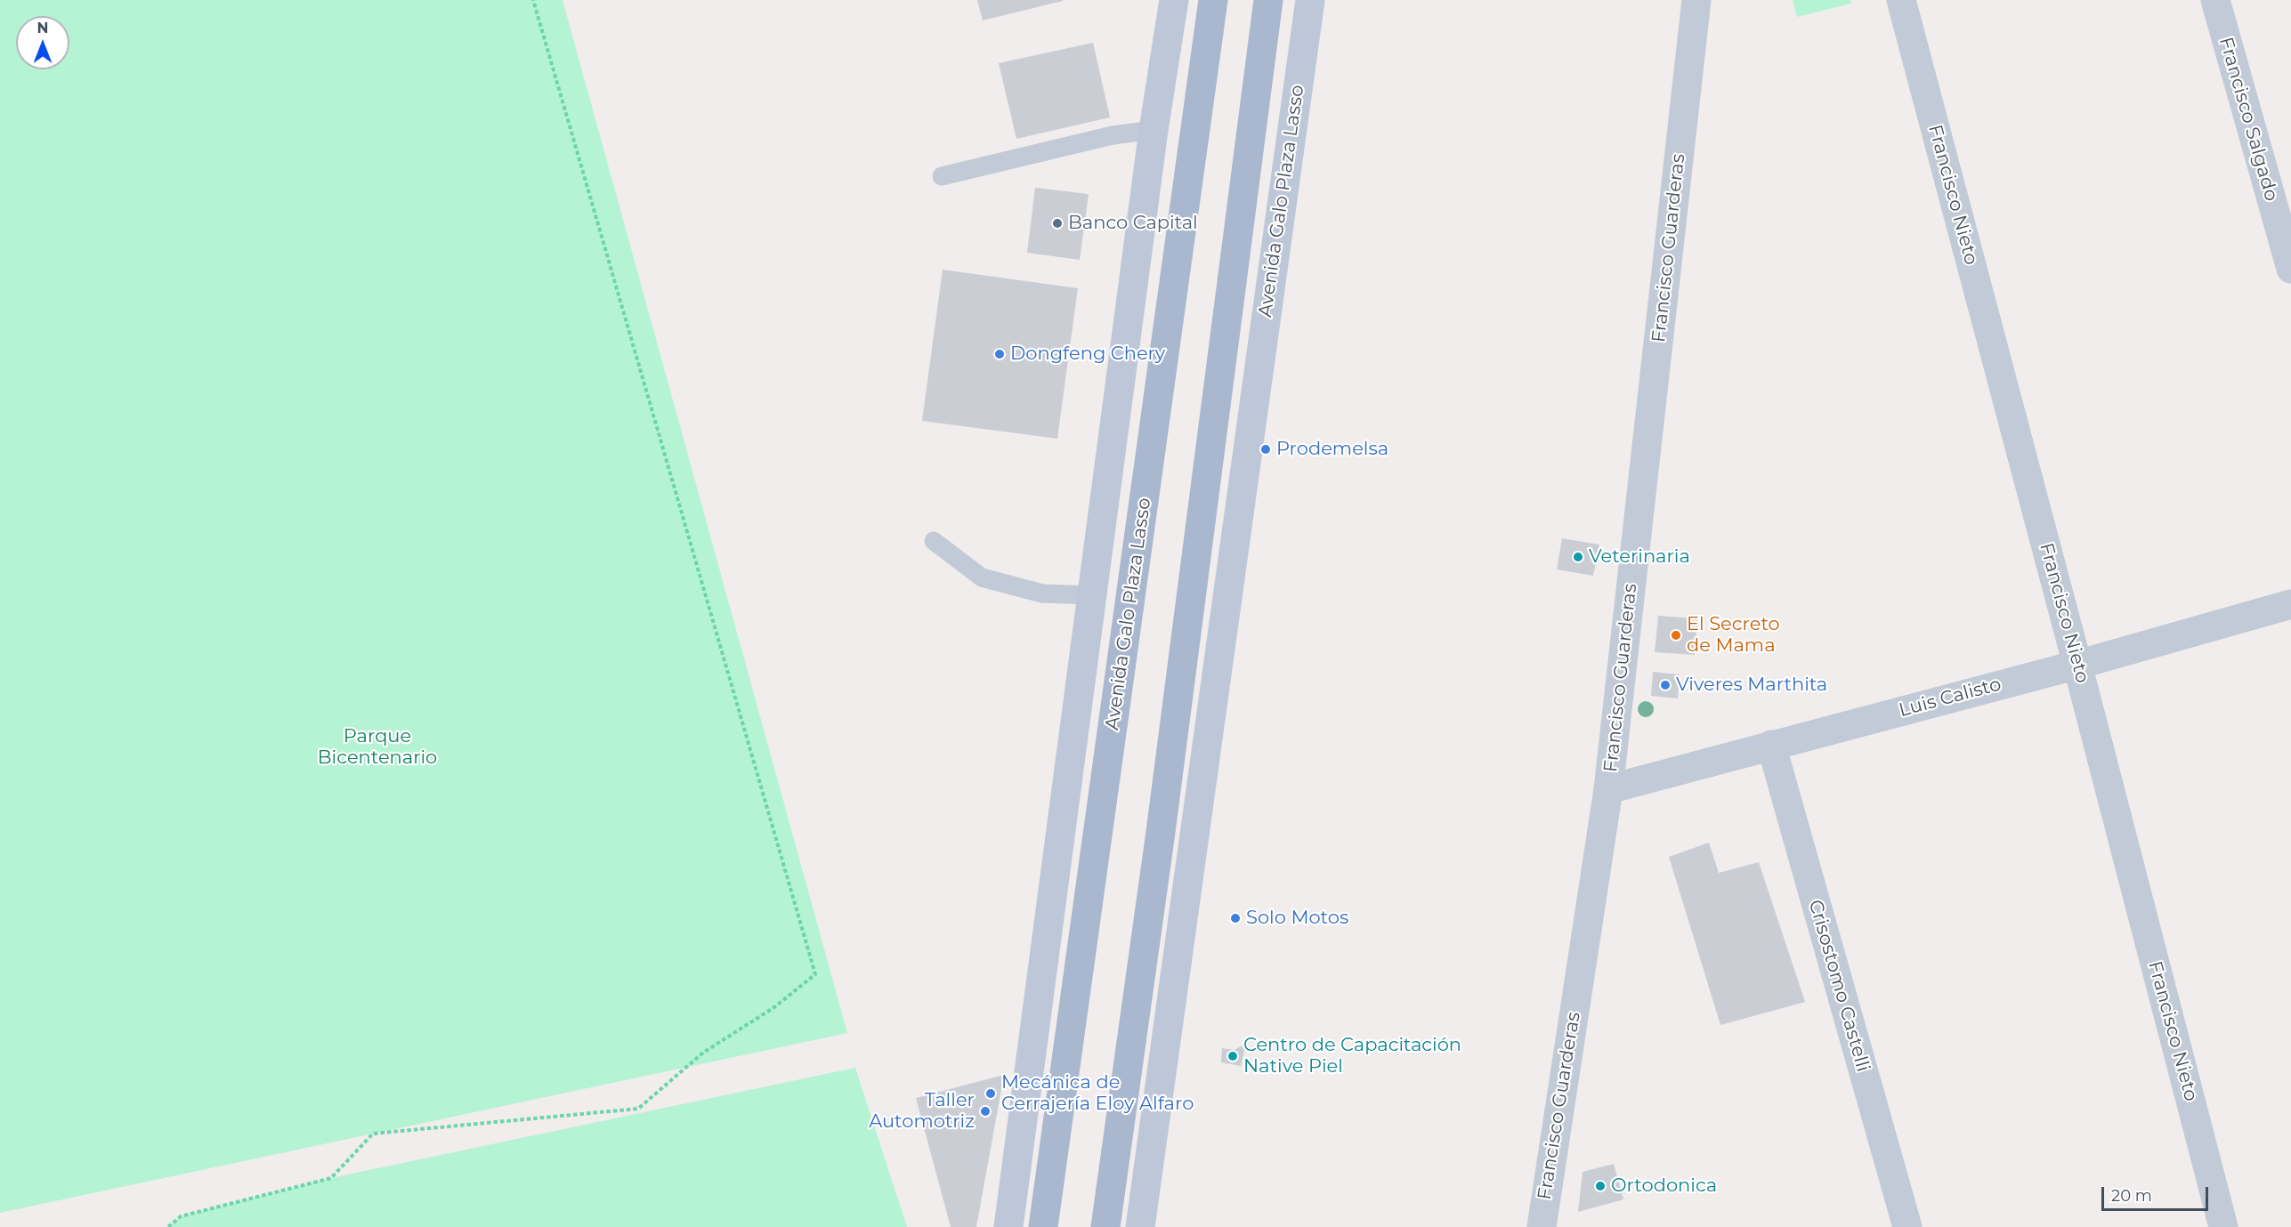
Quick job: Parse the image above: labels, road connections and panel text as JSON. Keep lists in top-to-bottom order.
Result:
{
  "streets": {
    "main road": ["Avenida Galo Plaza Lasso"],
    "street": [
      "Francisco Salgado",
      "Francisco Nieto",
      "Francisco Guarderas",
      "Luis Calisto",
      "Crisostomo Castelli"
    ]
  },
  "crossings": [
    ["Francisco Nieto", "Luis Calisto"],
    ["Francisco Guarderas", "Luis Calisto"],
    ["Luis Calisto", "Crisostomo Castelli"]
  ],
  "parks": ["Parque Bicentenario"],
  "places": [
    "Banco Capital",
    "Dongfeng Chery",
    "Prodemelsa",
    "Veterinaria",
    "El Secreto de Mama",
    "Viveres Marthita",
    "Solo Motos",
    "Centro de Capacitación Native Piel",
    "Mecánica de Cerrajería Eloy Alfaro",
    "Taller Automotriz",
    "Ortodonica"
  ],
  "scale_bar": "20 m",
  "north": "top"
}
